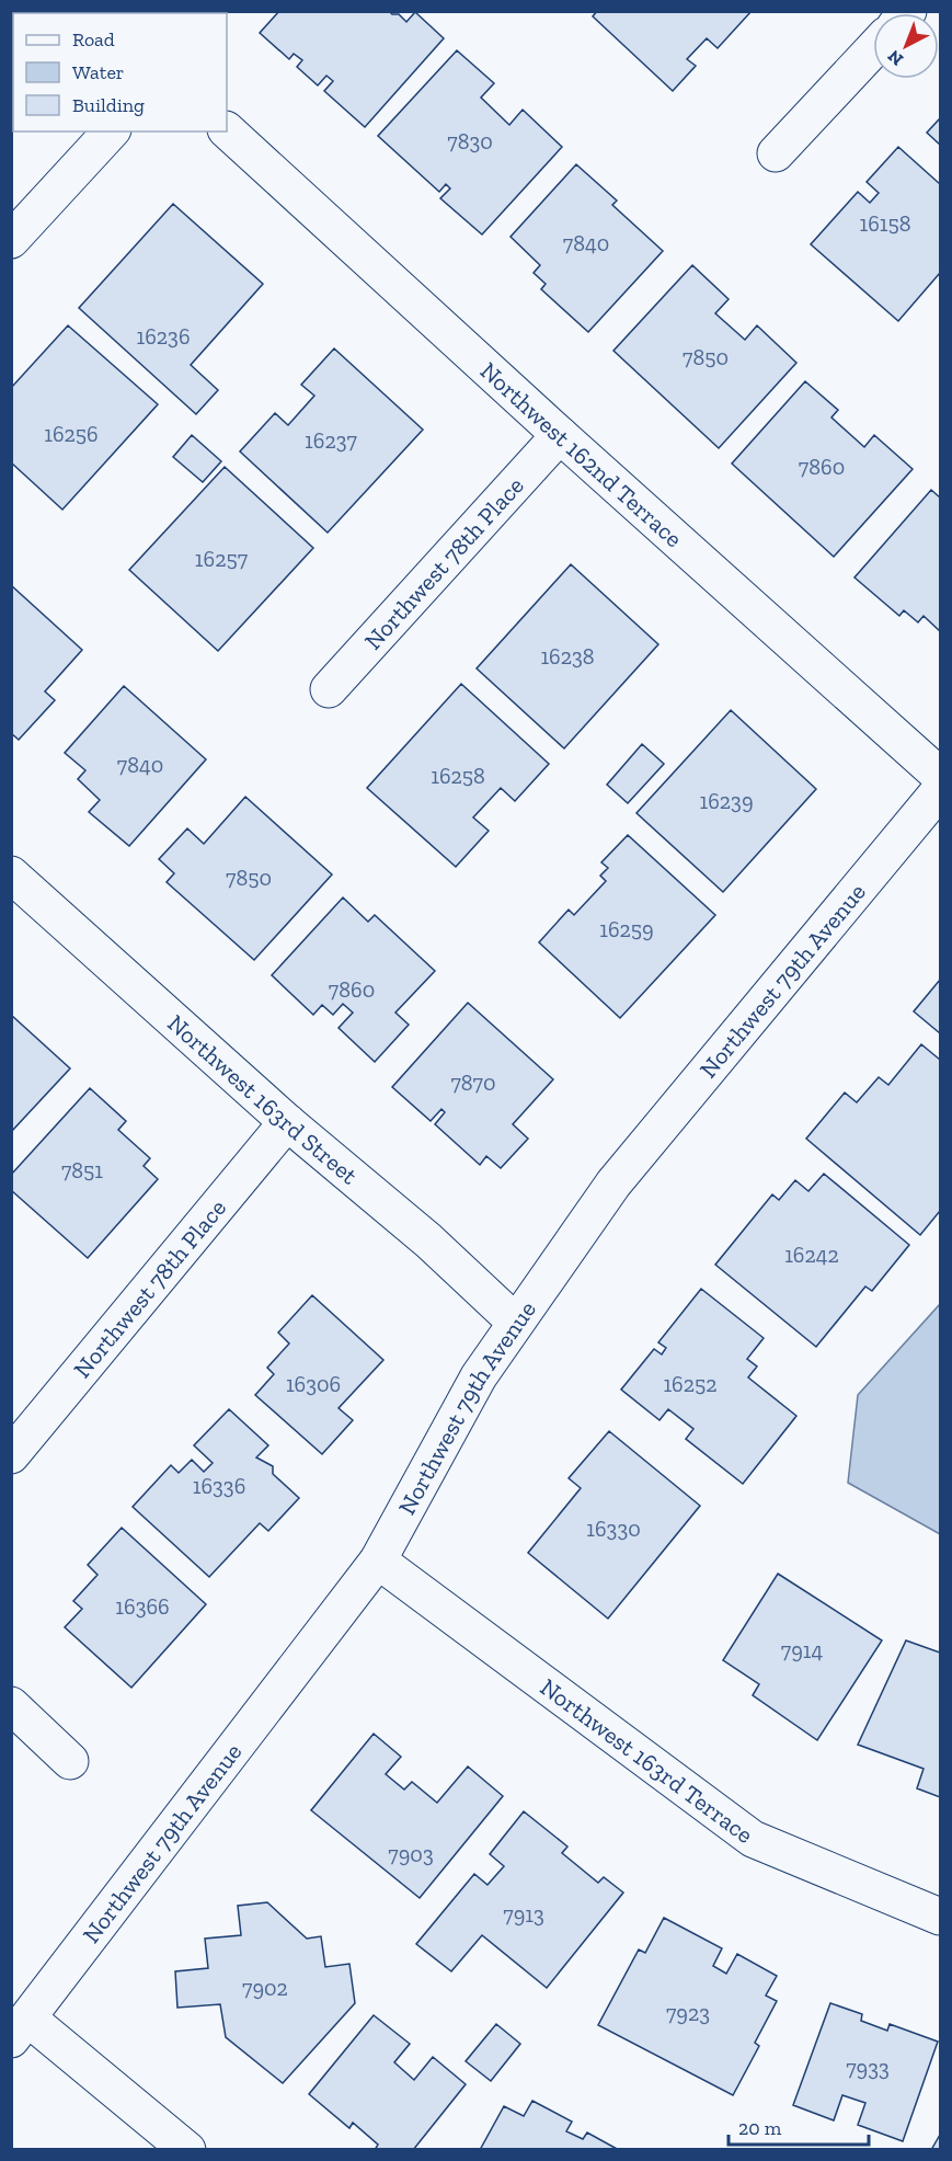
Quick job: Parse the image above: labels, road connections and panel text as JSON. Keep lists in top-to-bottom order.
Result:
{
  "streets": {
    "street": [
      "Northwest 162nd Terrace",
      "Northwest 78th Place",
      "Northwest 79th Avenue",
      "Northwest 163rd Street",
      "Northwest 163rd Terrace"
    ]
  },
  "crossings": [
    ["Northwest 162nd Terrace", "Northwest 78th Place"],
    ["Northwest 78th Place", "Northwest 163rd Street"],
    ["Northwest 79th Avenue", "Northwest 163rd Street"],
    ["Northwest 79th Avenue", "Northwest 163rd Terrace"]
  ],
  "house_numbers": [
    "7830",
    "16158",
    "7840",
    "16236",
    "7850",
    "16256",
    "16237",
    "7860",
    "16257",
    "16238",
    "7840",
    "16258",
    "16239",
    "7850",
    "16259",
    "7860",
    "7870",
    "7851",
    "16242",
    "16306",
    "16252",
    "16336",
    "16330",
    "16366",
    "7914",
    "7903",
    "7913",
    "7902",
    "7923",
    "7933"
  ],
  "legend": ["Road", "Water", "Building"],
  "scale_bar": "20 m",
  "north": "bottom left"
}
